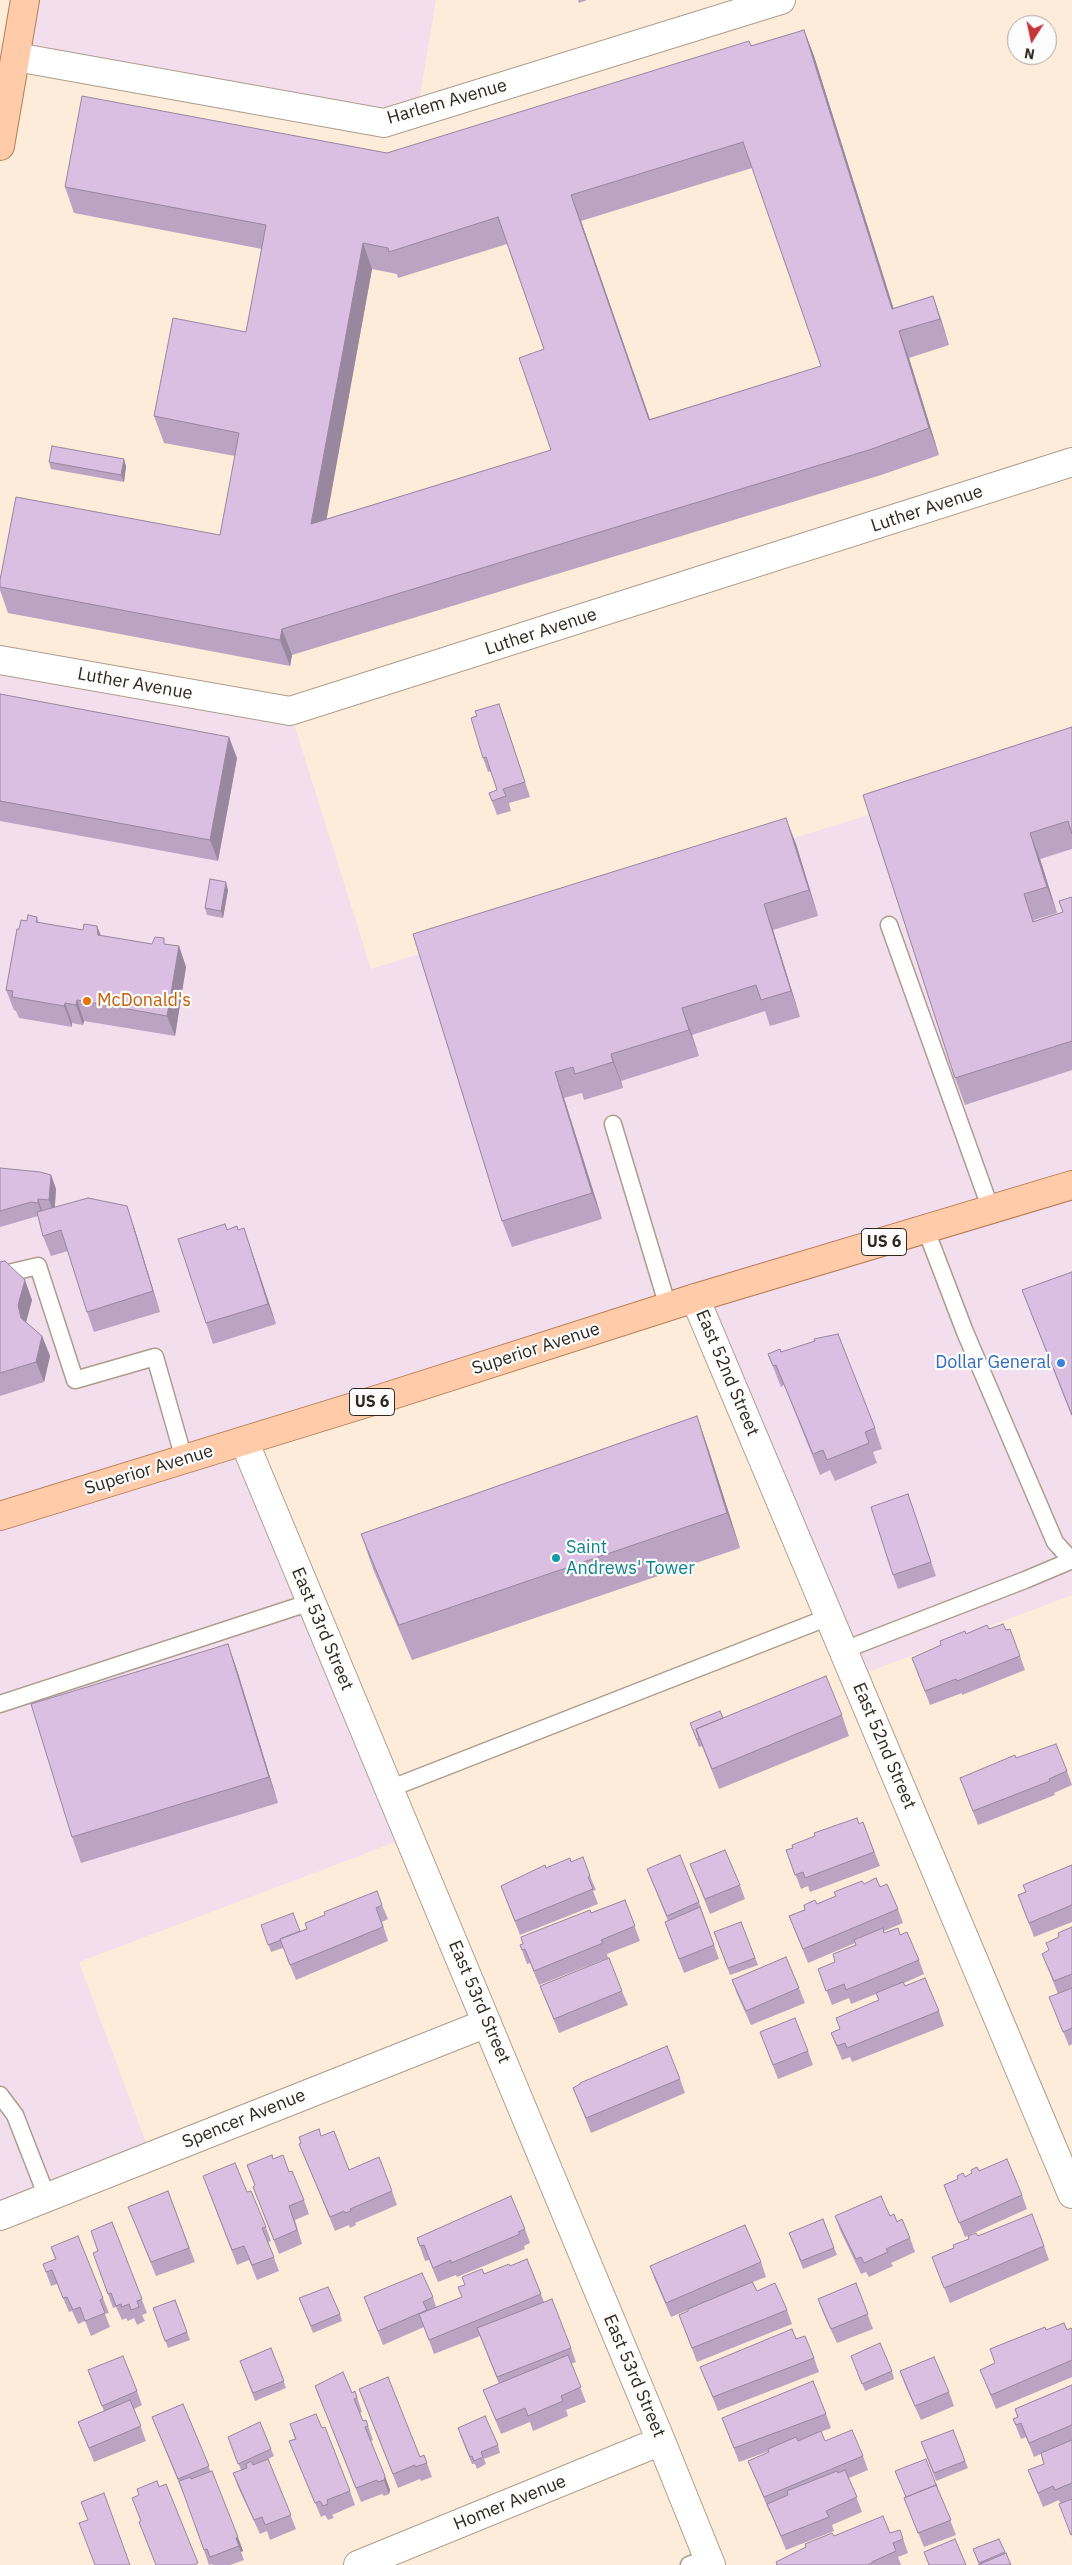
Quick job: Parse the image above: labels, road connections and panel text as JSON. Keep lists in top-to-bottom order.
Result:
{
  "streets": {
    "main road": ["US 6", "Superior Avenue"],
    "street": [
      "Harlem Avenue",
      "Luther Avenue",
      "East 52nd Street",
      "East 53rd Street",
      "Spencer Avenue",
      "Homer Avenue"
    ]
  },
  "crossings": [
    ["Superior Avenue", "East 52nd Street"],
    ["Superior Avenue", "East 53rd Street"],
    ["East 53rd Street", "Spencer Avenue"],
    ["East 53rd Street", "Homer Avenue"]
  ],
  "places": ["McDonald's", "Dollar General", "Saint Andrews' Tower"],
  "north": "bottom"
}
